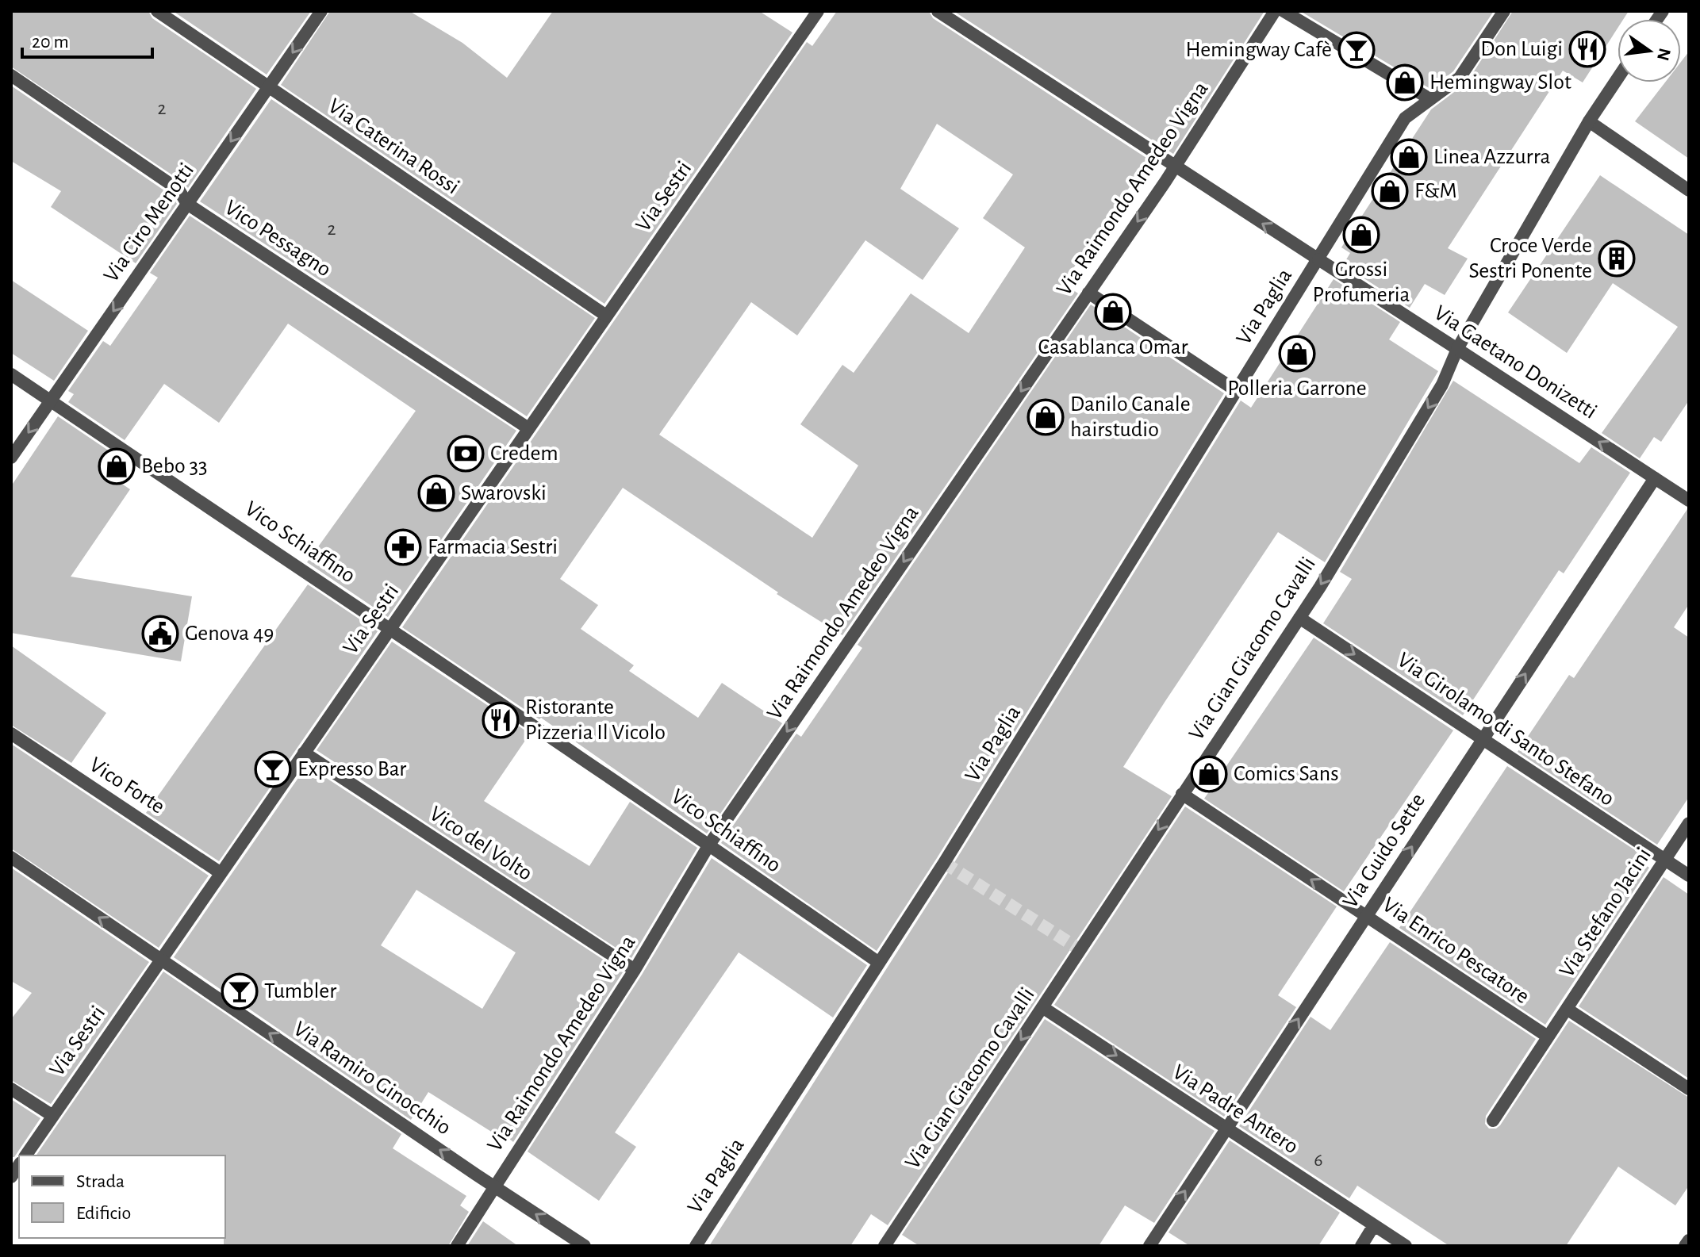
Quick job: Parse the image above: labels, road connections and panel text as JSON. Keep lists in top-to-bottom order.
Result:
{
  "streets": {
    "street": [
      "Via Caterina Rossi",
      "Via Raimondo Amedeo Vigna",
      "Via Sestri",
      "Via Ciro Menotti",
      "Vico Pessagno",
      "Via Paglia",
      "Via Gaetano Donizetti",
      "Vico Schiaffino",
      "Via Gian Giacomo Cavalli",
      "Via Girolamo di Santo Stefano",
      "Vico Forte",
      "Vico del Volto",
      "Via Guido Sette",
      "Via Stefano Jacini",
      "Via Enrico Pescatore",
      "Via Ramiro Ginocchio",
      "Via Padre Antero"
    ]
  },
  "crossings": [
    ["Via Caterina Rossi", "Via Sestri"],
    ["Via Caterina Rossi", "Via Ciro Menotti"],
    ["Via Raimondo Amedeo Vigna", "Via Gaetano Donizetti"],
    ["Via Raimondo Amedeo Vigna", "Vico Schiaffino"],
    ["Via Raimondo Amedeo Vigna", "Vico del Volto"],
    ["Via Raimondo Amedeo Vigna", "Via Ramiro Ginocchio"],
    ["Via Sestri", "Vico Pessagno"],
    ["Via Sestri", "Vico Schiaffino"],
    ["Via Sestri", "Vico Forte"],
    ["Via Sestri", "Vico del Volto"],
    ["Via Sestri", "Via Ramiro Ginocchio"],
    ["Via Ciro Menotti", "Vico Pessagno"],
    ["Via Ciro Menotti", "Vico Schiaffino"],
    ["Via Paglia", "Via Gaetano Donizetti"],
    ["Via Paglia", "Vico Schiaffino"],
    ["Via Gaetano Donizetti", "Via Gian Giacomo Cavalli"],
    ["Via Gaetano Donizetti", "Via Guido Sette"],
    ["Via Gian Giacomo Cavalli", "Via Girolamo di Santo Stefano"],
    ["Via Gian Giacomo Cavalli", "Via Enrico Pescatore"],
    ["Via Gian Giacomo Cavalli", "Via Padre Antero"],
    ["Via Girolamo di Santo Stefano", "Via Guido Sette"],
    ["Via Girolamo di Santo Stefano", "Via Stefano Jacini"],
    ["Via Guido Sette", "Via Enrico Pescatore"],
    ["Via Guido Sette", "Via Padre Antero"],
    ["Via Stefano Jacini", "Via Enrico Pescatore"]
  ],
  "one_way": [
    "Via Raimondo Amedeo Vigna",
    "Via Ciro Menotti",
    "Via Gaetano Donizetti",
    "Via Gian Giacomo Cavalli",
    "Via Girolamo di Santo Stefano",
    "Via Guido Sette",
    "Via Enrico Pescatore",
    "Via Ramiro Ginocchio",
    "Via Padre Antero"
  ],
  "places": {
    "restaurant": ["Don Luigi", "Ristorante Pizzeria Il Vicolo"],
    "bar": ["Hemingway Cafè", "Expresso Bar", "Tumbler"],
    "shop": [
      "Hemingway Slot",
      "Linea Azzurra",
      "F&M",
      "Grossi Profumeria",
      "Casablanca Omar",
      "Polleria Garrone",
      "Danilo Canale hairstudio",
      "Bebo 33",
      "Swarovski",
      "Comics Sans"
    ],
    "building": ["Croce Verde Sestri Ponente"],
    "bank": ["Credem"],
    "pharmacy": ["Farmacia Sestri"],
    "public building": ["Genova 49"]
  },
  "house_numbers": ["2", "2", "6"],
  "legend": ["Strada", "Edificio"],
  "scale_bar": "20 m",
  "north": "right"
}
